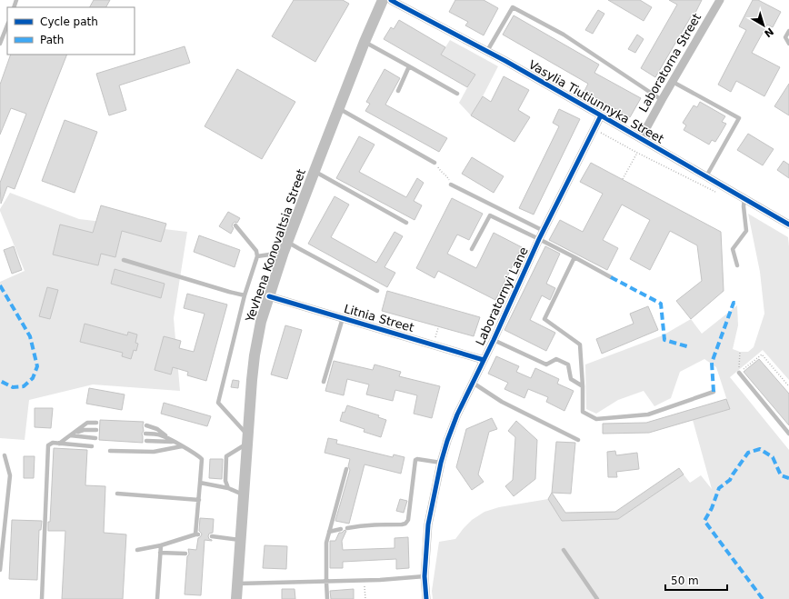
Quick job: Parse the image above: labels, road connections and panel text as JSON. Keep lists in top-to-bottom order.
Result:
{
  "streets": {
    "main road": ["Yevhena Konovaltsia Street"],
    "street": [
      "Laboratorna Street",
      "Vasylia Tiutiunnyka Street",
      "Laboratornyi Lane",
      "Litnia Street"
    ]
  },
  "crossings": [
    ["Laboratorna Street", "Vasylia Tiutiunnyka Street"],
    ["Vasylia Tiutiunnyka Street", "Laboratornyi Lane"],
    ["Yevhena Konovaltsia Street", "Litnia Street"],
    ["Laboratornyi Lane", "Litnia Street"]
  ],
  "legend": ["Cycle path", "Path"],
  "scale_bar": "50 m",
  "north": "bottom right"
}
